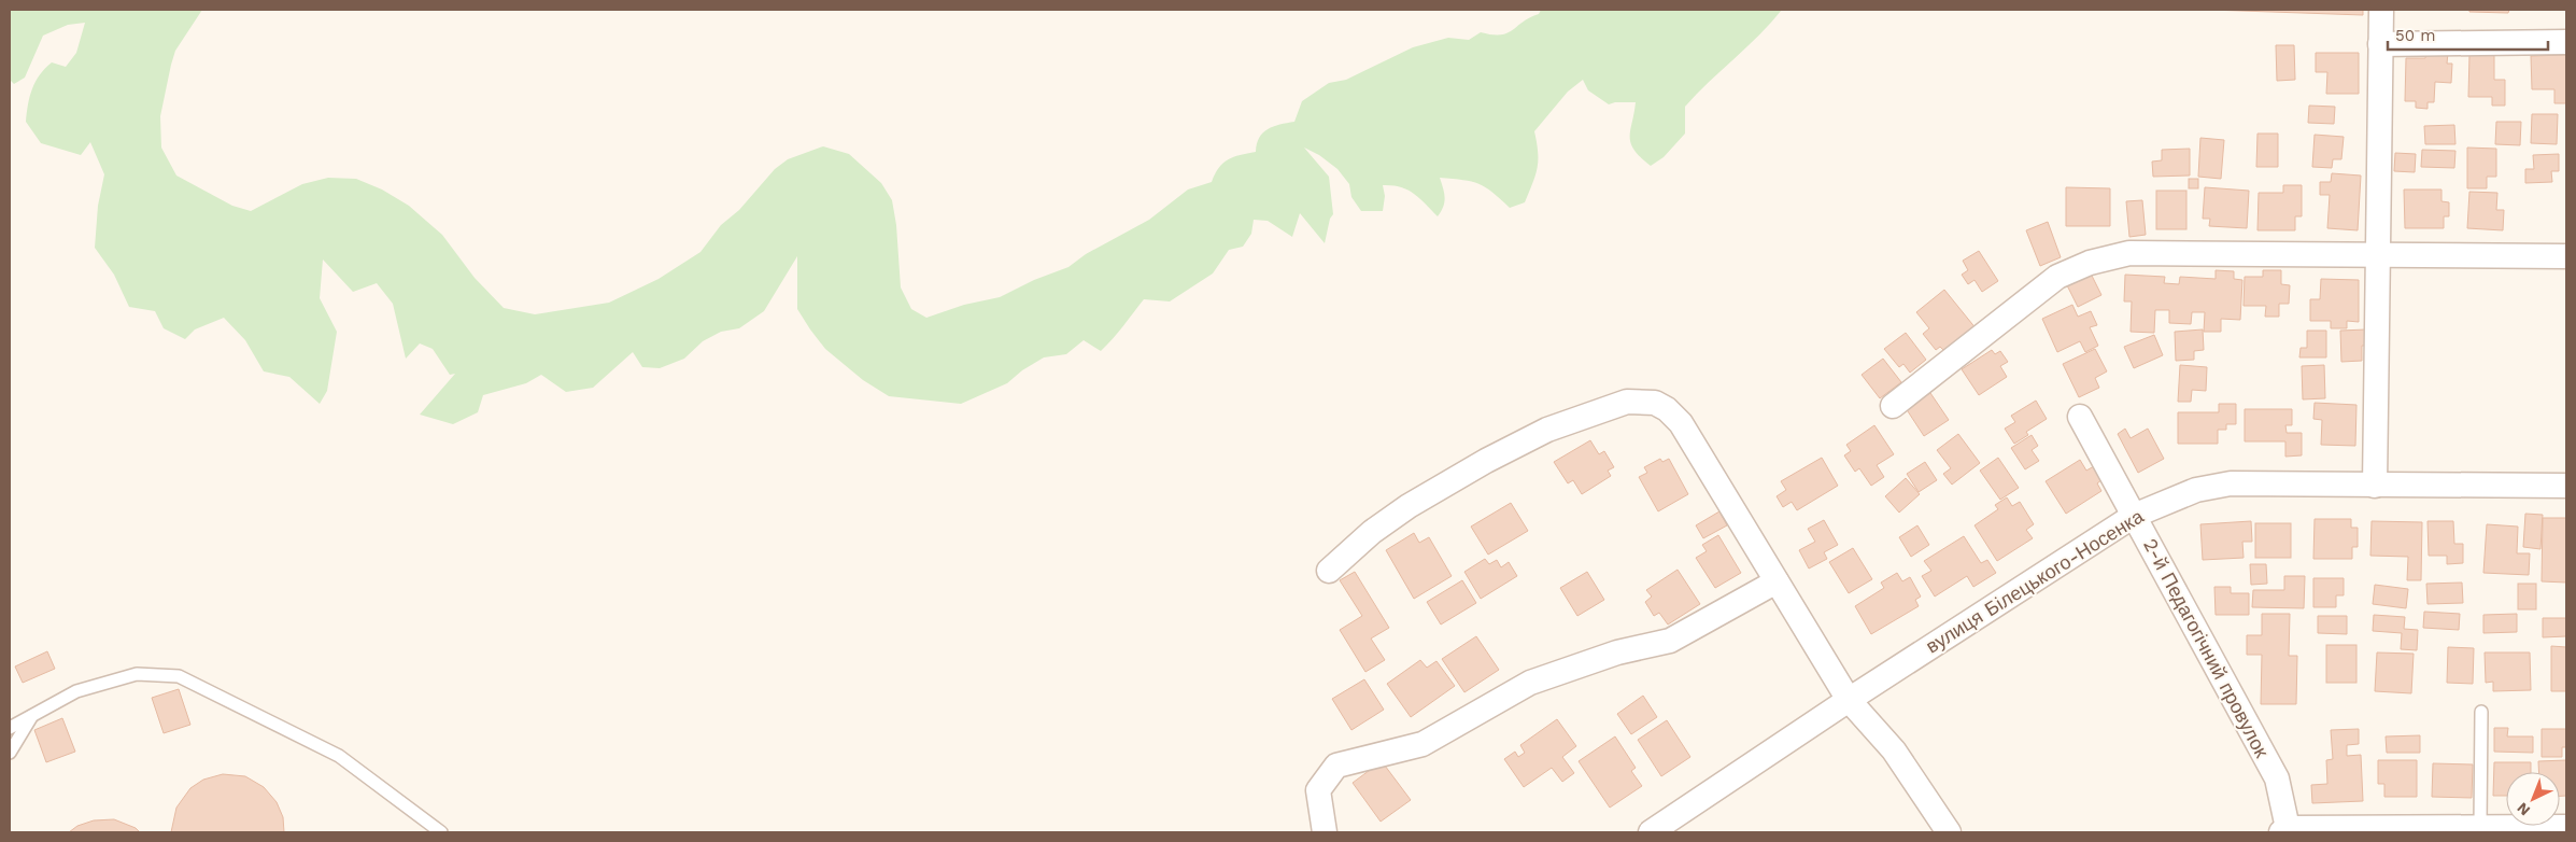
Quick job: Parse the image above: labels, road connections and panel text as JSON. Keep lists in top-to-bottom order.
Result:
{
  "streets": {
    "street": ["вулиця Білецького-Носенка", "2-й Педагогічний провулок"]
  },
  "crossings": [
    ["вулиця Білецького-Носенка", "2-й Педагогічний провулок"]
  ],
  "scale_bar": "50 m",
  "north": "bottom left"
}
